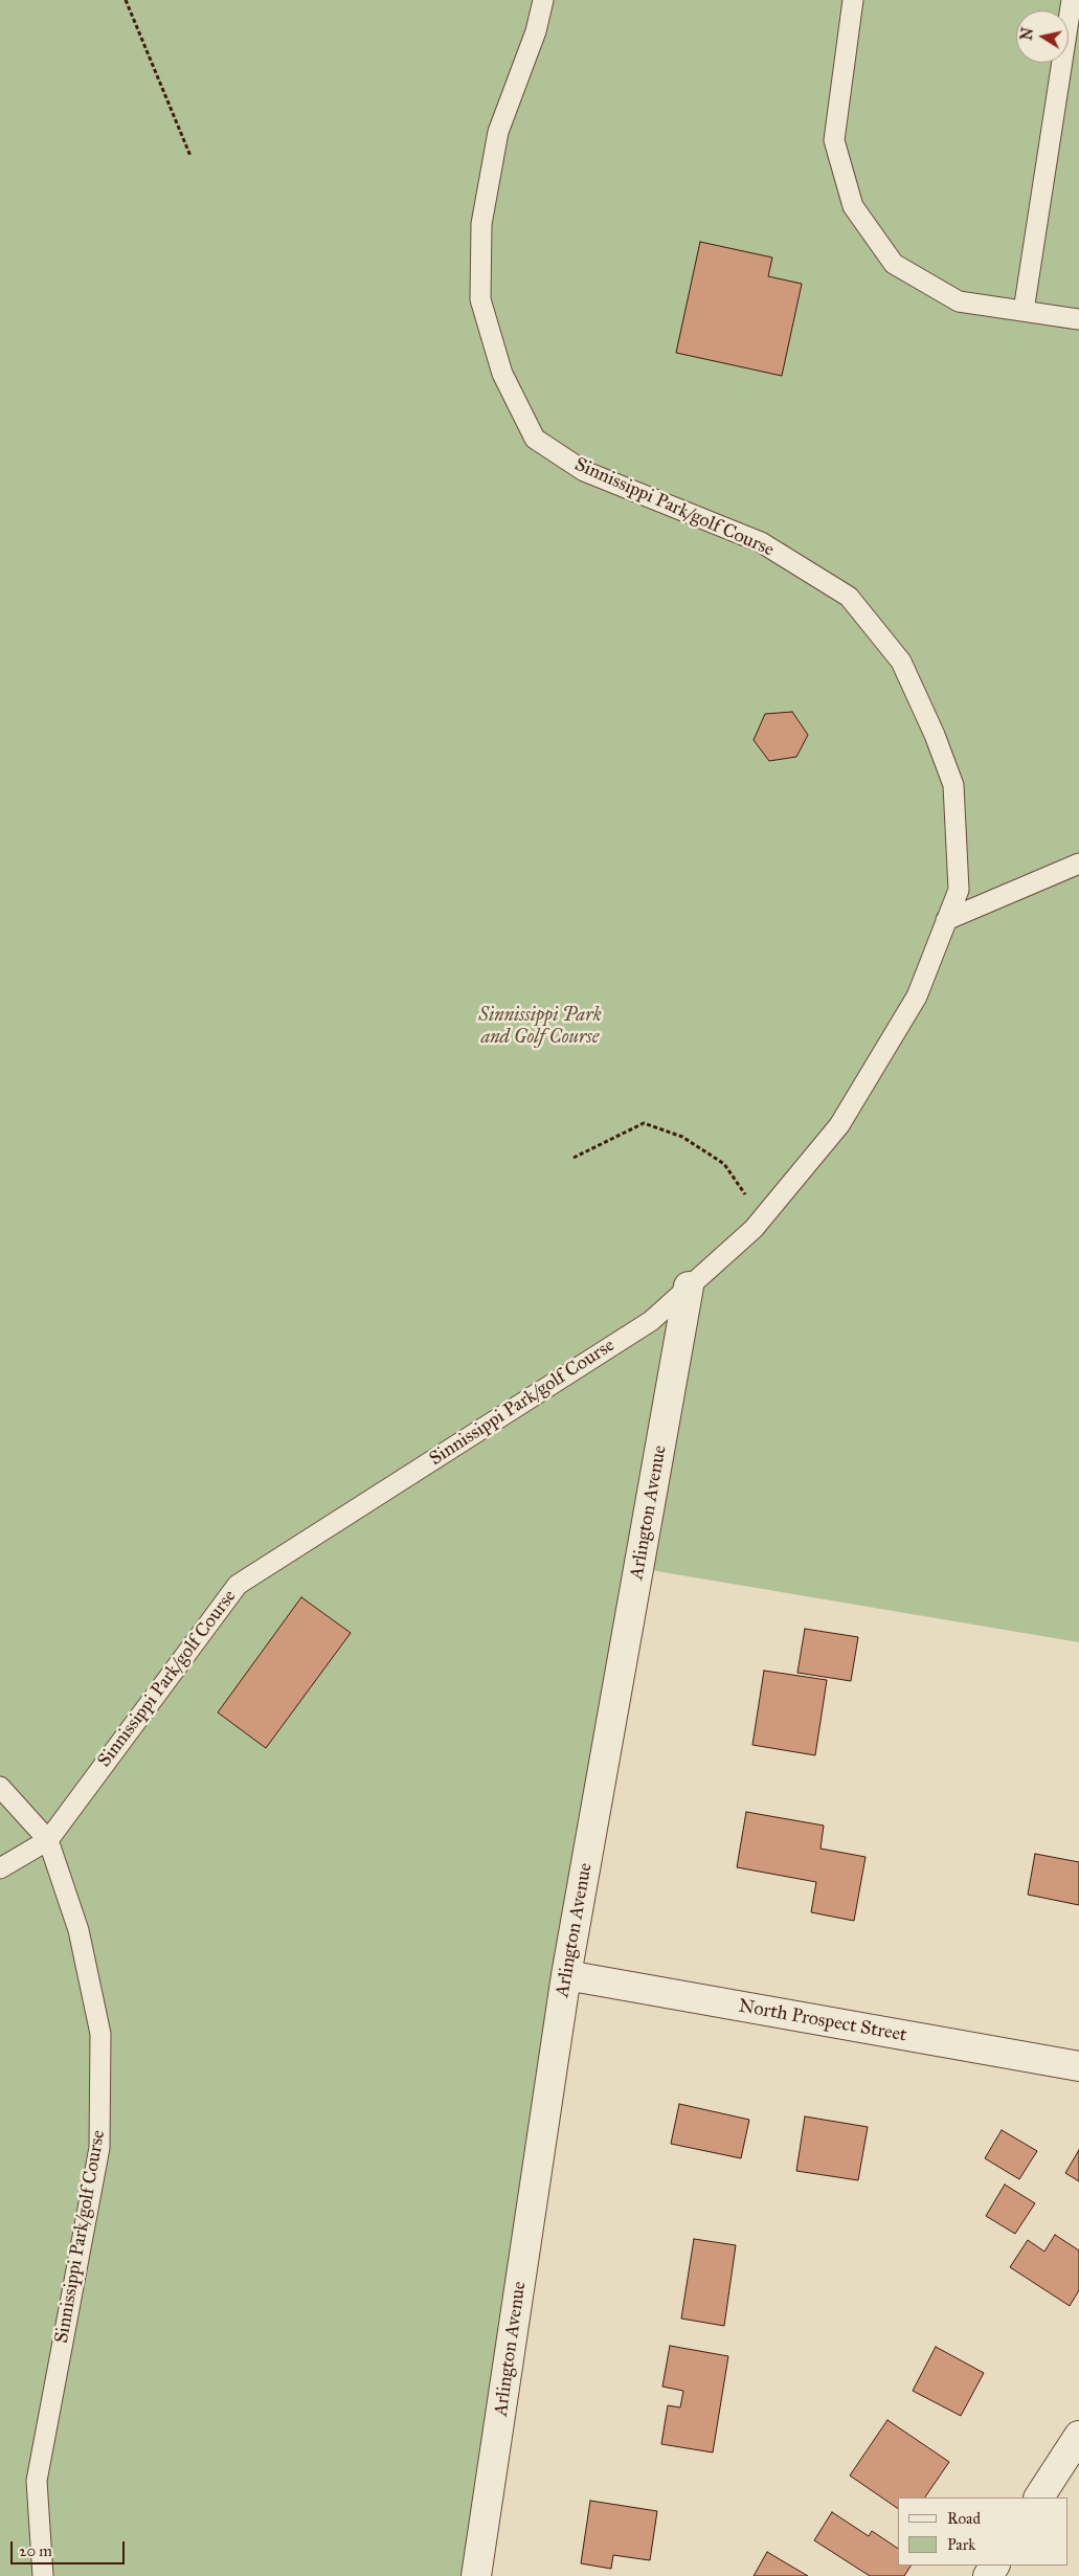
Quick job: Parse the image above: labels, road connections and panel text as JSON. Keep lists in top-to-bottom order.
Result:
{
  "streets": {
    "street": ["Arlington Avenue", "North Prospect Street"],
    "lane": ["Sinnissippi Park/golf Course"]
  },
  "crossings": [
    ["Sinnissippi Park/golf Course", "Arlington Avenue"],
    ["Arlington Avenue", "North Prospect Street"]
  ],
  "parks": ["Sinnissippi Park and Golf Course"],
  "legend": ["Road", "Park"],
  "scale_bar": "20 m",
  "north": "left"
}
